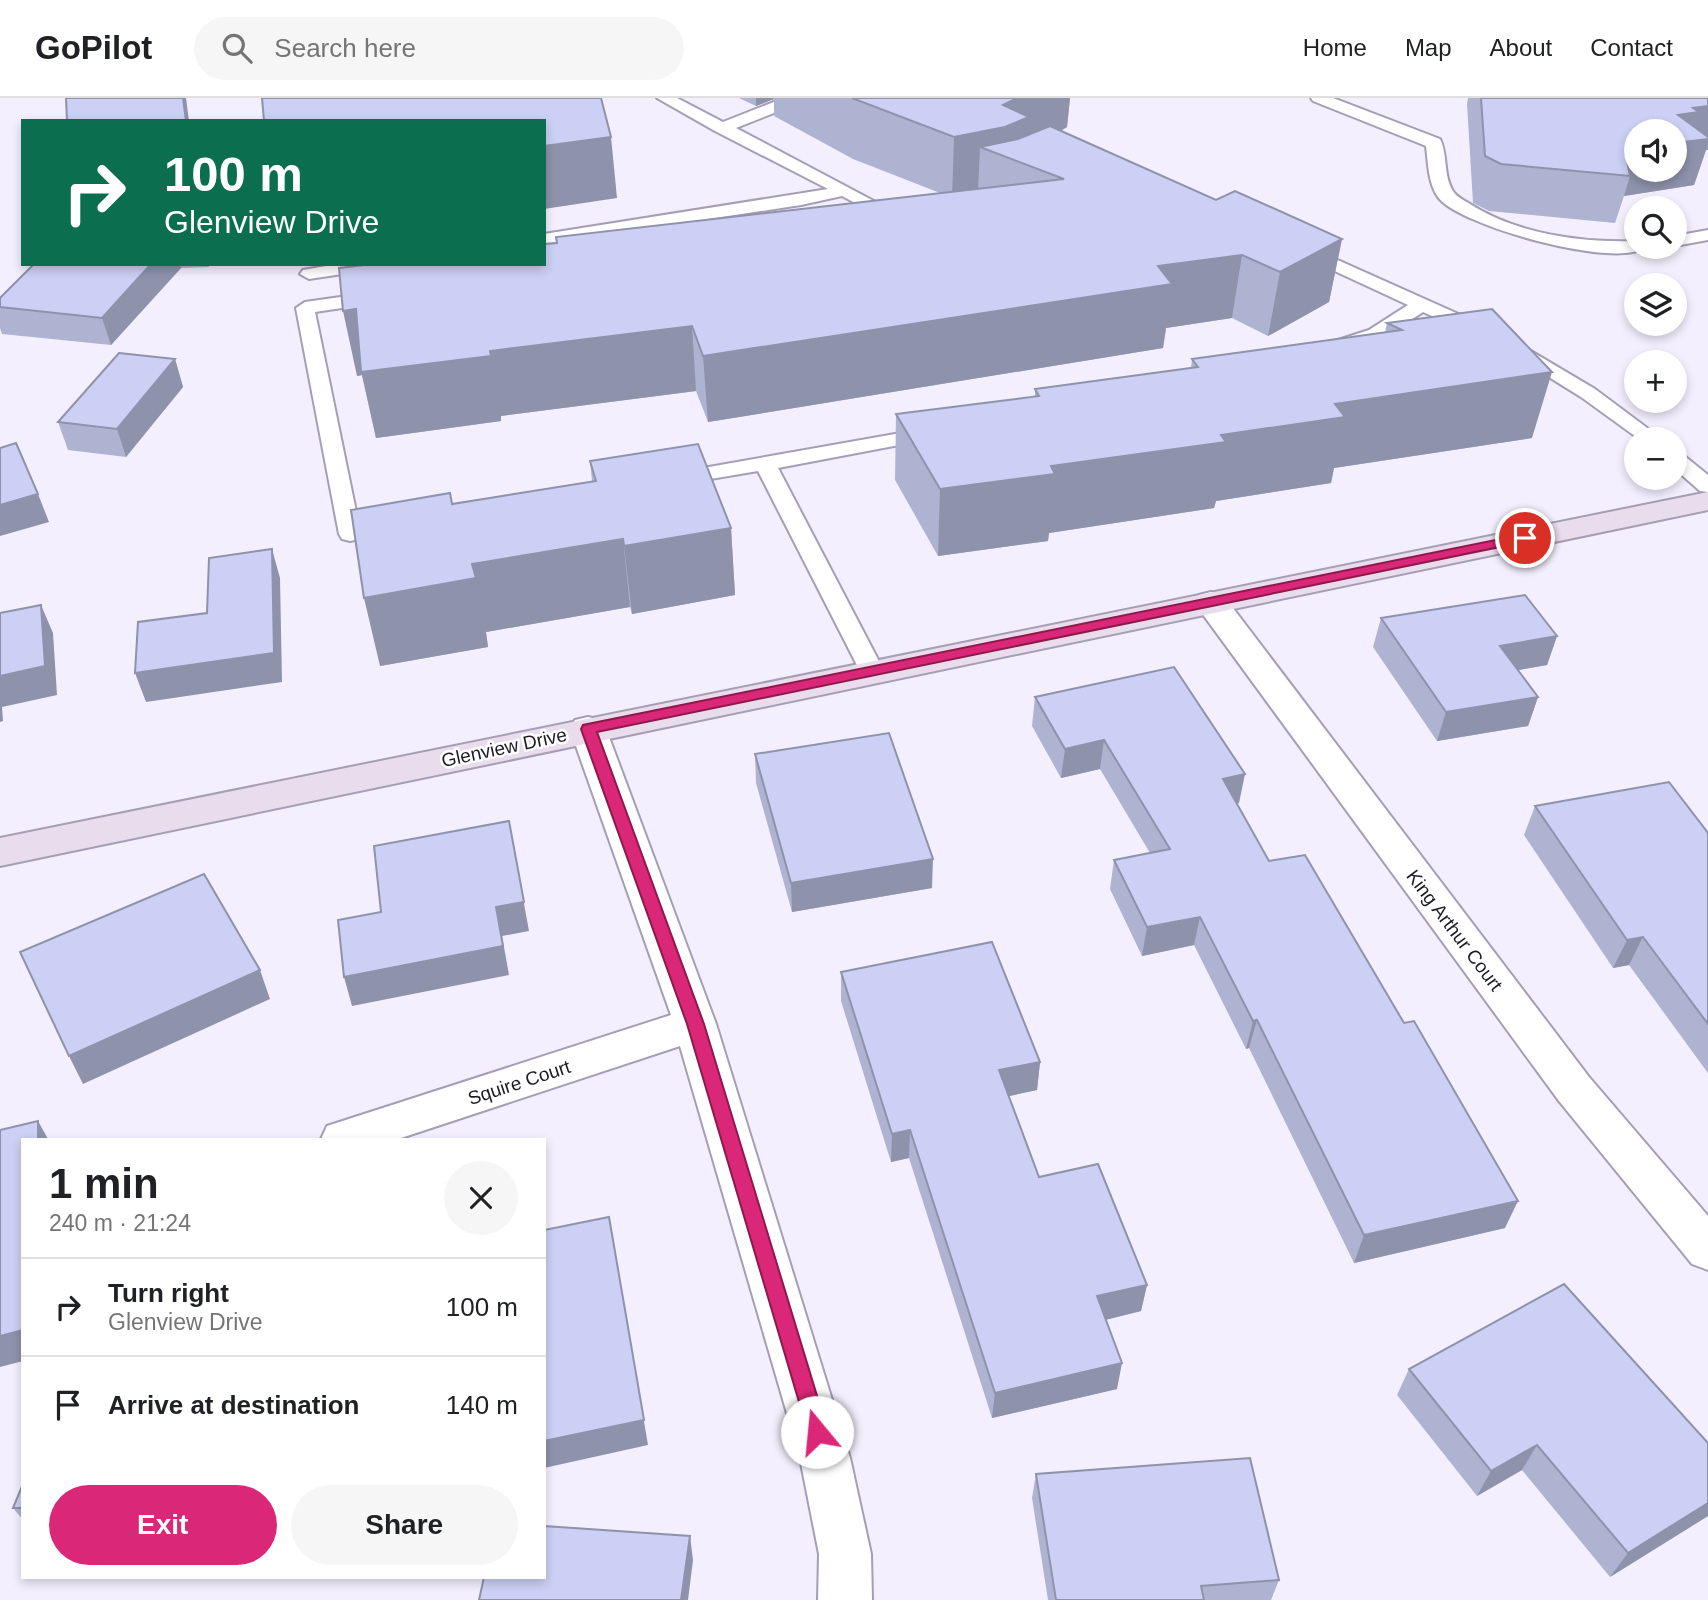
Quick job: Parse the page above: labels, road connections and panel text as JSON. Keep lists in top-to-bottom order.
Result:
{
  "streets": {
    "main road": ["Glenview Drive"],
    "street": ["King Arthur Court", "Squire Court"]
  },
  "crossings": [
    ["Glenview Drive", "King Arthur Court"]
  ],
  "page": {
    "header": "GoPilot",
    "search": "Search here",
    "nav": [
      "Home",
      "Map",
      "About",
      "Contact"
    ],
    "map_buttons": ["+", "−"],
    "turn": ["100 m", "Glenview Drive"],
    "heading": ["1 min", "240 m · 21:24"],
    "list": [
      {
        "name": "Turn right",
        "note": "Glenview Drive",
        "value": "100 m"
      },
      {
        "name": "Arrive at destination",
        "value": "140 m"
      }
    ],
    "buttons": ["Exit", "Share"]
  }
}
